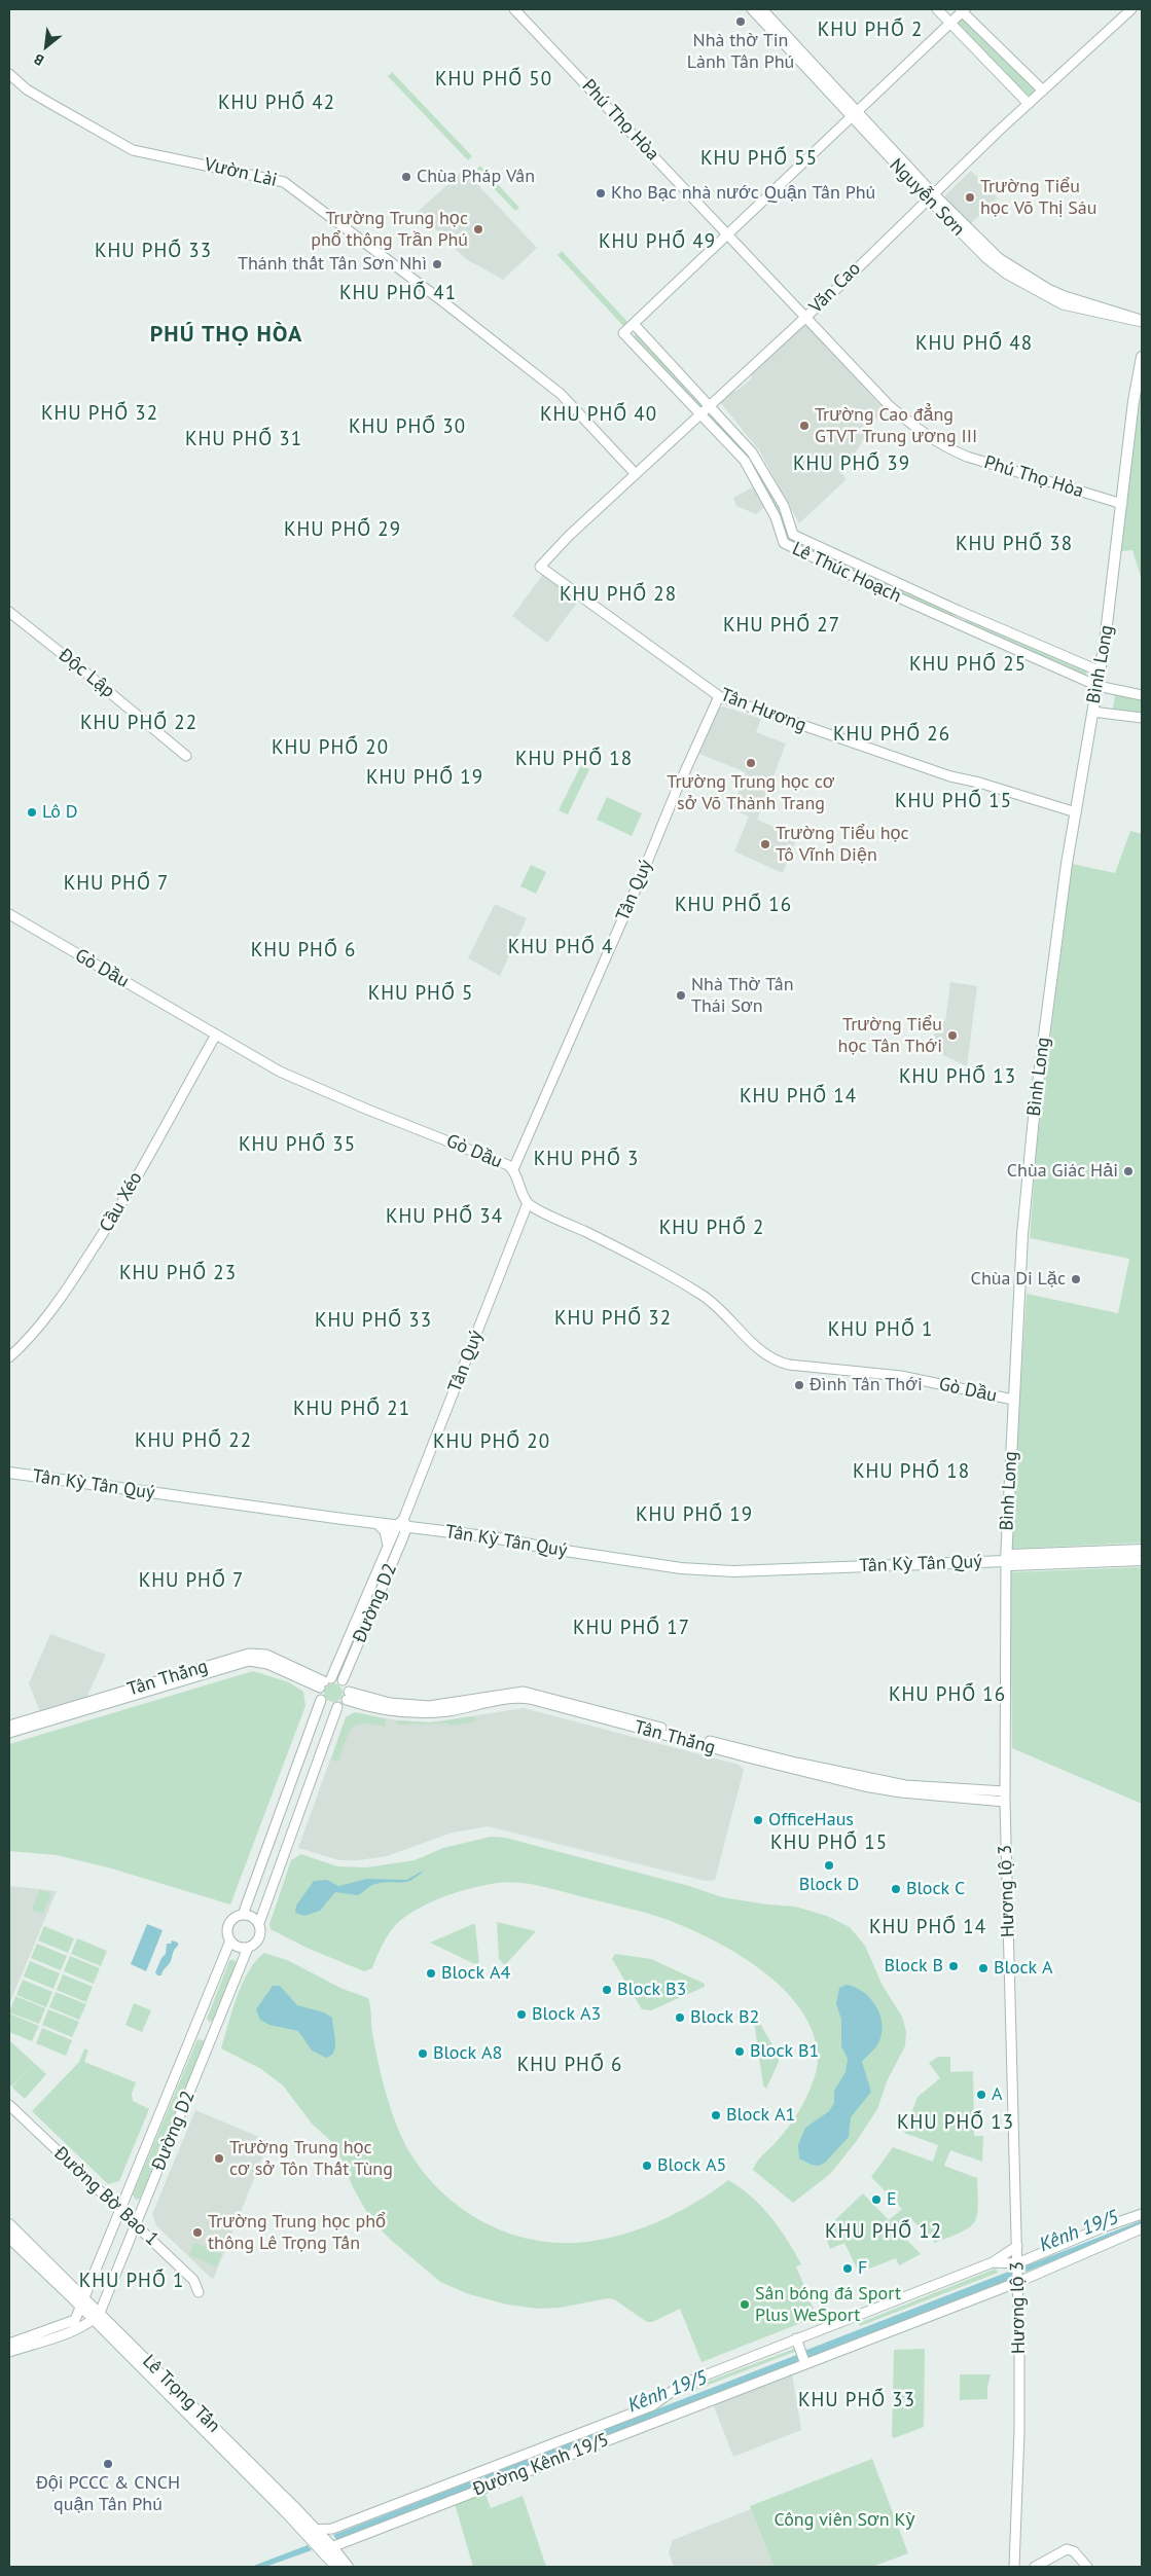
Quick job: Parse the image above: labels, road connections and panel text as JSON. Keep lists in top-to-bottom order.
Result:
{
  "streets": {
    "main road": ["Bình Long", "Tân Kỳ Tân Quý", "Lê Trọng Tấn"],
    "street": [
      "Phú Thọ Hòa",
      "Vườn Lài",
      "Nguyễn Sơn",
      "Văn Cao",
      "Lê Thúc Hoạch",
      "Độc Lập",
      "Tân Hương",
      "Tân Quý",
      "Gò Dầu",
      "Cầu Xéo",
      "Đường D2",
      "Tân Thắng",
      "Hương lộ 3",
      "Đường Bờ Bao 1",
      "Đường Kênh 19/5"
    ]
  },
  "crossings": [
    ["Phú Thọ Hòa", "Văn Cao"],
    ["Phú Thọ Hòa", "Bình Long"],
    ["Vườn Lài", "Văn Cao"],
    ["Nguyễn Sơn", "Văn Cao"],
    ["Văn Cao", "Lê Thúc Hoạch"],
    ["Văn Cao", "Tân Hương"],
    ["Lê Thúc Hoạch", "Bình Long"],
    ["Bình Long", "Tân Hương"],
    ["Bình Long", "Gò Dầu"],
    ["Bình Long", "Tân Kỳ Tân Quý"],
    ["Bình Long", "Tân Thắng"],
    ["Bình Long", "Hương lộ 3"],
    ["Tân Hương", "Tân Quý"],
    ["Tân Quý", "Gò Dầu"],
    ["Tân Quý", "Tân Kỳ Tân Quý"],
    ["Tân Quý", "Đường D2"],
    ["Gò Dầu", "Cầu Xéo"],
    ["Tân Kỳ Tân Quý", "Đường D2"],
    ["Đường D2", "Tân Thắng"],
    ["Đường D2", "Đường Bờ Bao 1"],
    ["Đường D2", "Lê Trọng Tấn"],
    ["Tân Thắng", "Hương lộ 3"],
    ["Hương lộ 3", "Đường Kênh 19/5"],
    ["Lê Trọng Tấn", "Đường Kênh 19/5"]
  ],
  "districts": [
    "KHU PHỐ 2",
    "KHU PHỐ 50",
    "KHU PHỐ 42",
    "KHU PHỐ 55",
    "KHU PHỐ 49",
    "KHU PHỐ 33",
    "KHU PHỐ 41",
    "PHÚ THỌ HÒA",
    "KHU PHỐ 48",
    "KHU PHỐ 32",
    "KHU PHỐ 40",
    "KHU PHỐ 30",
    "KHU PHỐ 31",
    "KHU PHỐ 39",
    "KHU PHỐ 29",
    "KHU PHỐ 38",
    "KHU PHỐ 28",
    "KHU PHỐ 27",
    "KHU PHỐ 25",
    "KHU PHỐ 22",
    "KHU PHỐ 26",
    "KHU PHỐ 20",
    "KHU PHỐ 18",
    "KHU PHỐ 19",
    "KHU PHỐ 15",
    "KHU PHỐ 7",
    "KHU PHỐ 16",
    "KHU PHỐ 4",
    "KHU PHỐ 6",
    "KHU PHỐ 5",
    "KHU PHỐ 13",
    "KHU PHỐ 14",
    "KHU PHỐ 35",
    "KHU PHỐ 3",
    "KHU PHỐ 34",
    "KHU PHỐ 2",
    "KHU PHỐ 23",
    "KHU PHỐ 32",
    "KHU PHỐ 33",
    "KHU PHỐ 1",
    "KHU PHỐ 21",
    "KHU PHỐ 22",
    "KHU PHỐ 20",
    "KHU PHỐ 18",
    "KHU PHỐ 19",
    "KHU PHỐ 7",
    "KHU PHỐ 17",
    "KHU PHỐ 16",
    "KHU PHỐ 15",
    "KHU PHỐ 14",
    "KHU PHỐ 6",
    "KHU PHỐ 13",
    "KHU PHỐ 12",
    "KHU PHỐ 1",
    "KHU PHỐ 33"
  ],
  "water": ["Kênh 19/5"],
  "parks": ["Công viên Sơn Kỳ"],
  "places": [
    "Nhà thờ Tin Lành Tân Phú",
    "Chùa Pháp Vân",
    "Kho Bạc nhà nước Quận Tân Phú",
    "Trường Tiểu học Võ Thị Sáu",
    "Trường Trung học phổ thông Trần Phú",
    "Thánh thất Tân Sơn Nhì",
    "Trường Cao đẳng GTVT Trung ương III",
    "Trường Trung học cơ sở Võ Thành Trang",
    "Lô D",
    "Trường Tiểu học Tô Vĩnh Diện",
    "Nhà Thờ Tân Thái Sơn",
    "Trường Tiểu học Tân Thới",
    "Chùa Giác Hải",
    "Chùa Di Lặc",
    "Đình Tân Thới",
    "OfficeHaus",
    "Block D",
    "Block C",
    "Block B",
    "Block A",
    "Block A4",
    "Block B3",
    "Block A3",
    "Block B2",
    "Block B1",
    "Block A8",
    "A",
    "Block A1",
    "Trường Trung học cơ sở Tôn Thất Tùng",
    "Block A5",
    "E",
    "Trường Trung học phổ thông Lê Trọng Tấn",
    "F",
    "Sân bóng đá Sport Plus WeSport",
    "Đội PCCC & CNCH quận Tân Phú"
  ],
  "north": "bottom left"
}
